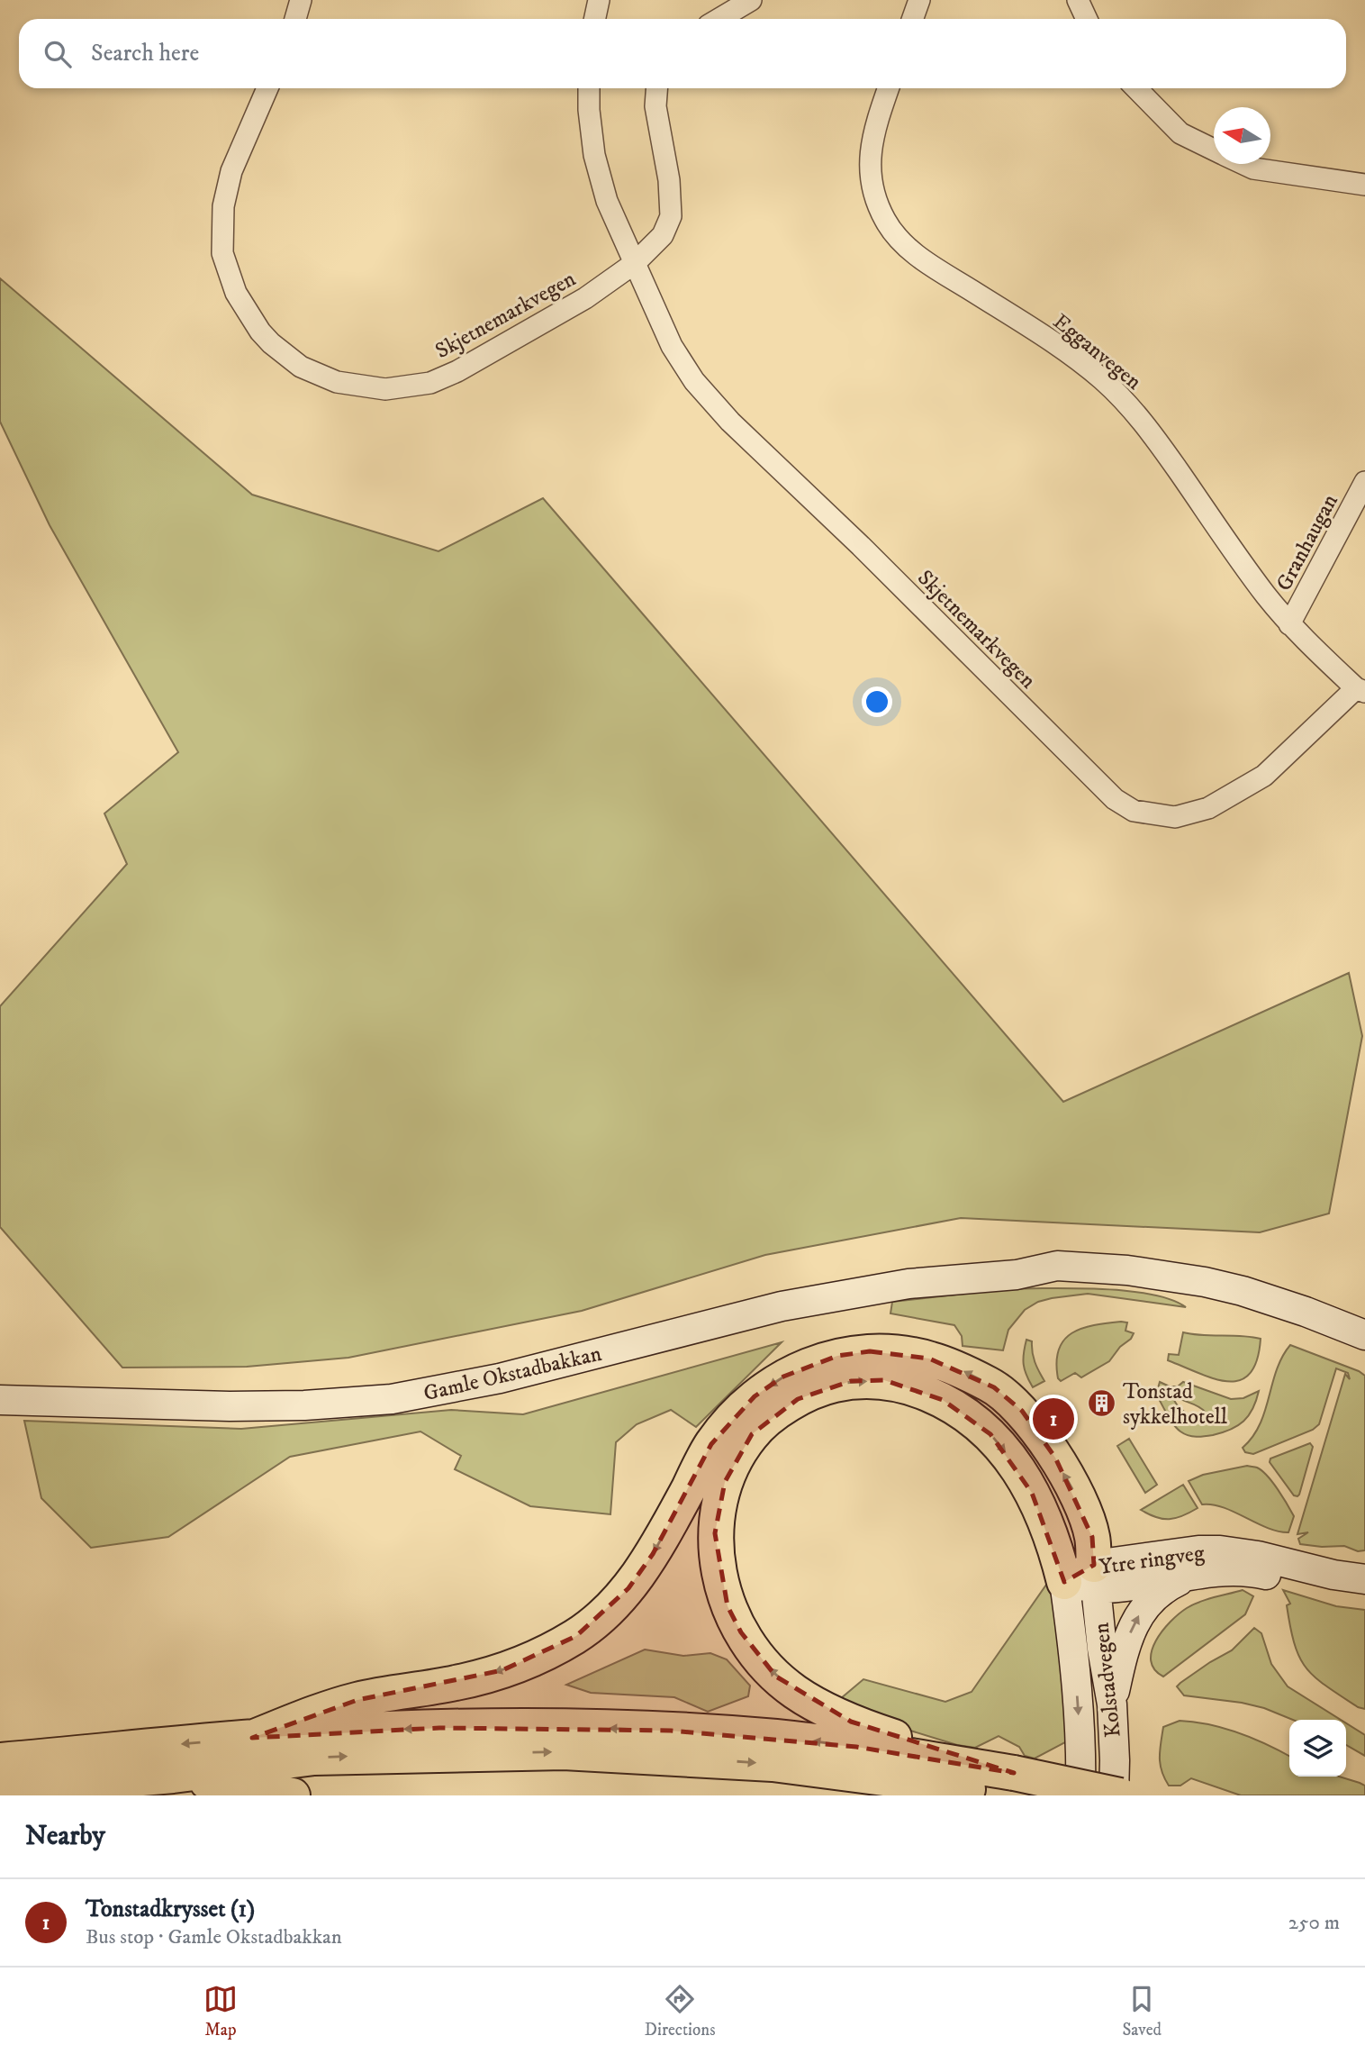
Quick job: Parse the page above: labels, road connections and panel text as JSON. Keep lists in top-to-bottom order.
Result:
{
  "streets": {
    "main road": ["Gamle Okstadbakkan", "Ytre ringveg", "Kolstadvegen"],
    "street": ["Skjetnemarkvegen", "Egganvegen", "Granhaugan"]
  },
  "crossings": [
    ["Skjetnemarkvegen", "Egganvegen"],
    ["Egganvegen", "Granhaugan"],
    ["Ytre ringveg", "Kolstadvegen"]
  ],
  "places": {
    "building": ["Tonstad sykkelhotell"]
  },
  "north": "left",
  "page": {
    "search": "Search here",
    "pins": "1",
    "heading": "Nearby",
    "list": [
      {
        "mark": "1",
        "name": "Tonstadkrysset (1)",
        "note": "Bus stop · Gamle Okstadbakkan",
        "value": "250 m"
      }
    ],
    "nav": ["Map", "Directions", "Saved"]
  }
}
